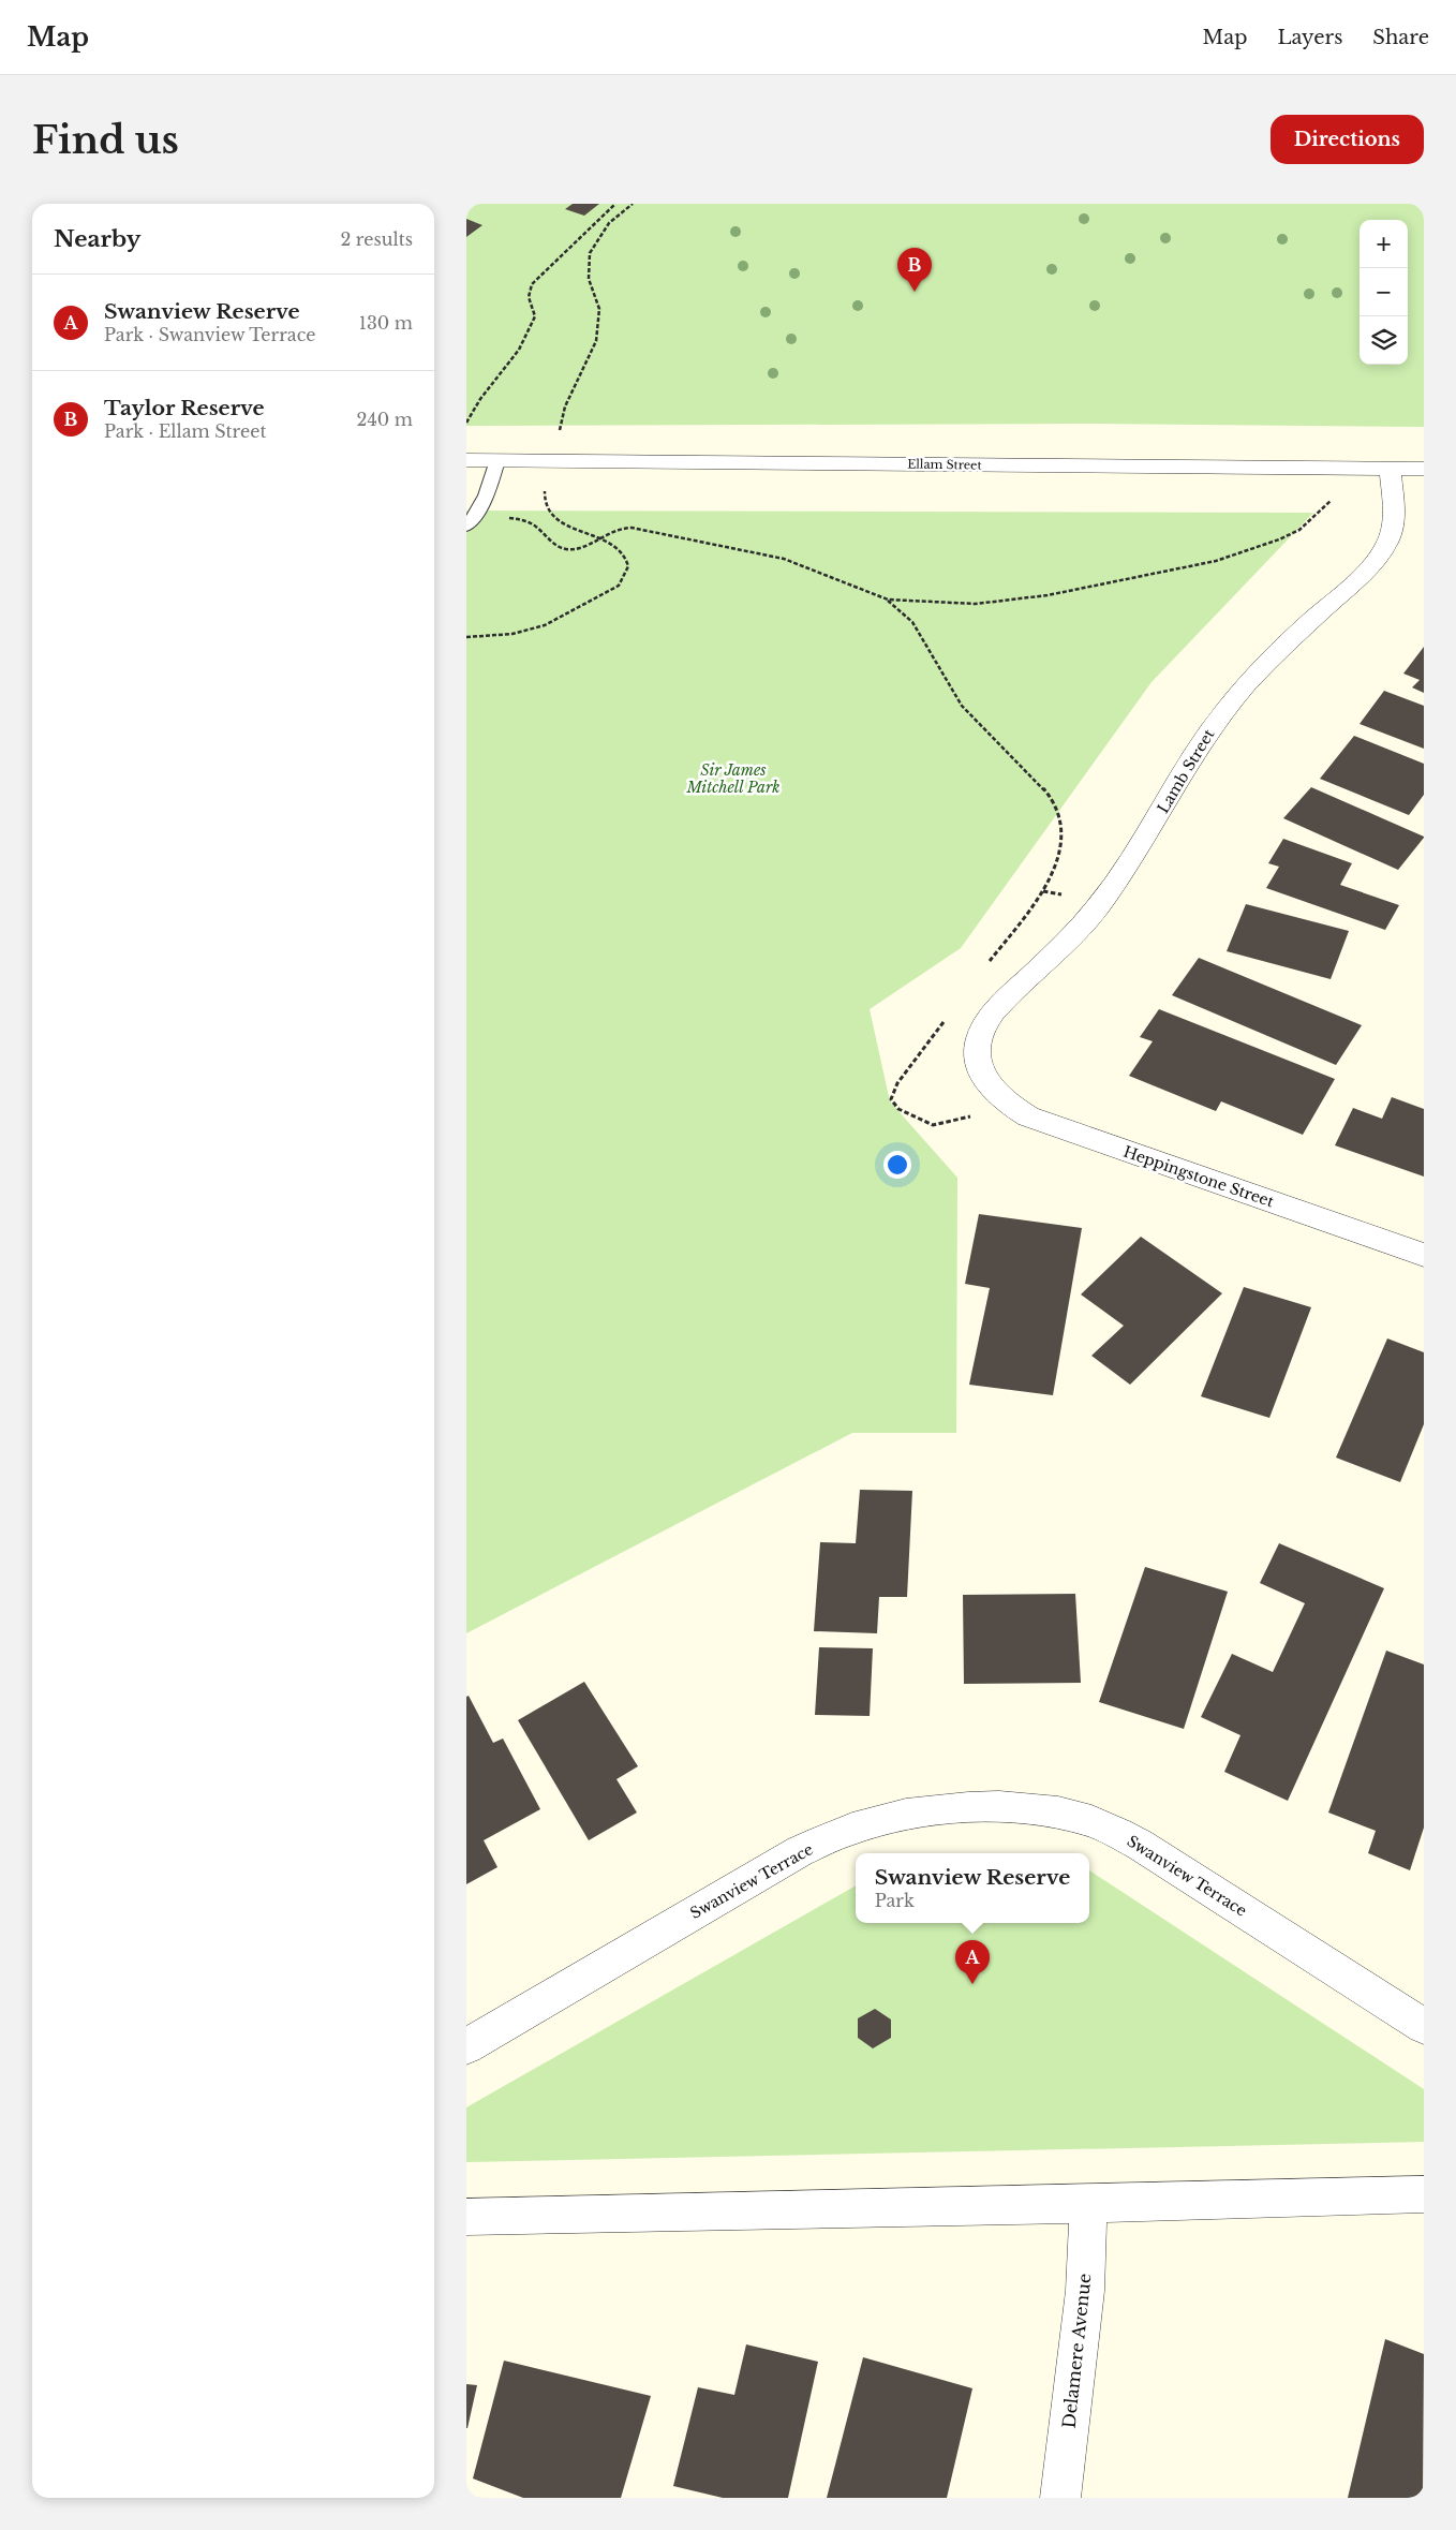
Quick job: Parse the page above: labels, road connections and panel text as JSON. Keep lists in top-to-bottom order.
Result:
{
  "streets": {
    "street": [
      "Ellam Street",
      "Lamb Street",
      "Heppingstone Street",
      "Swanview Terrace",
      "Delamere Avenue"
    ]
  },
  "crossings": [
    ["Ellam Street", "Lamb Street"],
    ["Lamb Street", "Heppingstone Street"]
  ],
  "parks": ["Sir James Mitchell Park"],
  "page": {
    "header": "Map",
    "nav": ["Map", "Layers", "Share"],
    "buttons": "Directions",
    "title": "Find us",
    "heading": ["Nearby", "2 results"],
    "map_buttons": ["+", "−"],
    "pins": ["B", "A"],
    "list": [
      {
        "mark": "A",
        "name": "Swanview Reserve",
        "note": "Park · Swanview Terrace",
        "value": "130 m"
      },
      {
        "mark": "B",
        "name": "Taylor Reserve",
        "note": "Park · Ellam Street",
        "value": "240 m"
      }
    ],
    "popup": ["Swanview Reserve", "Park"]
  }
}
